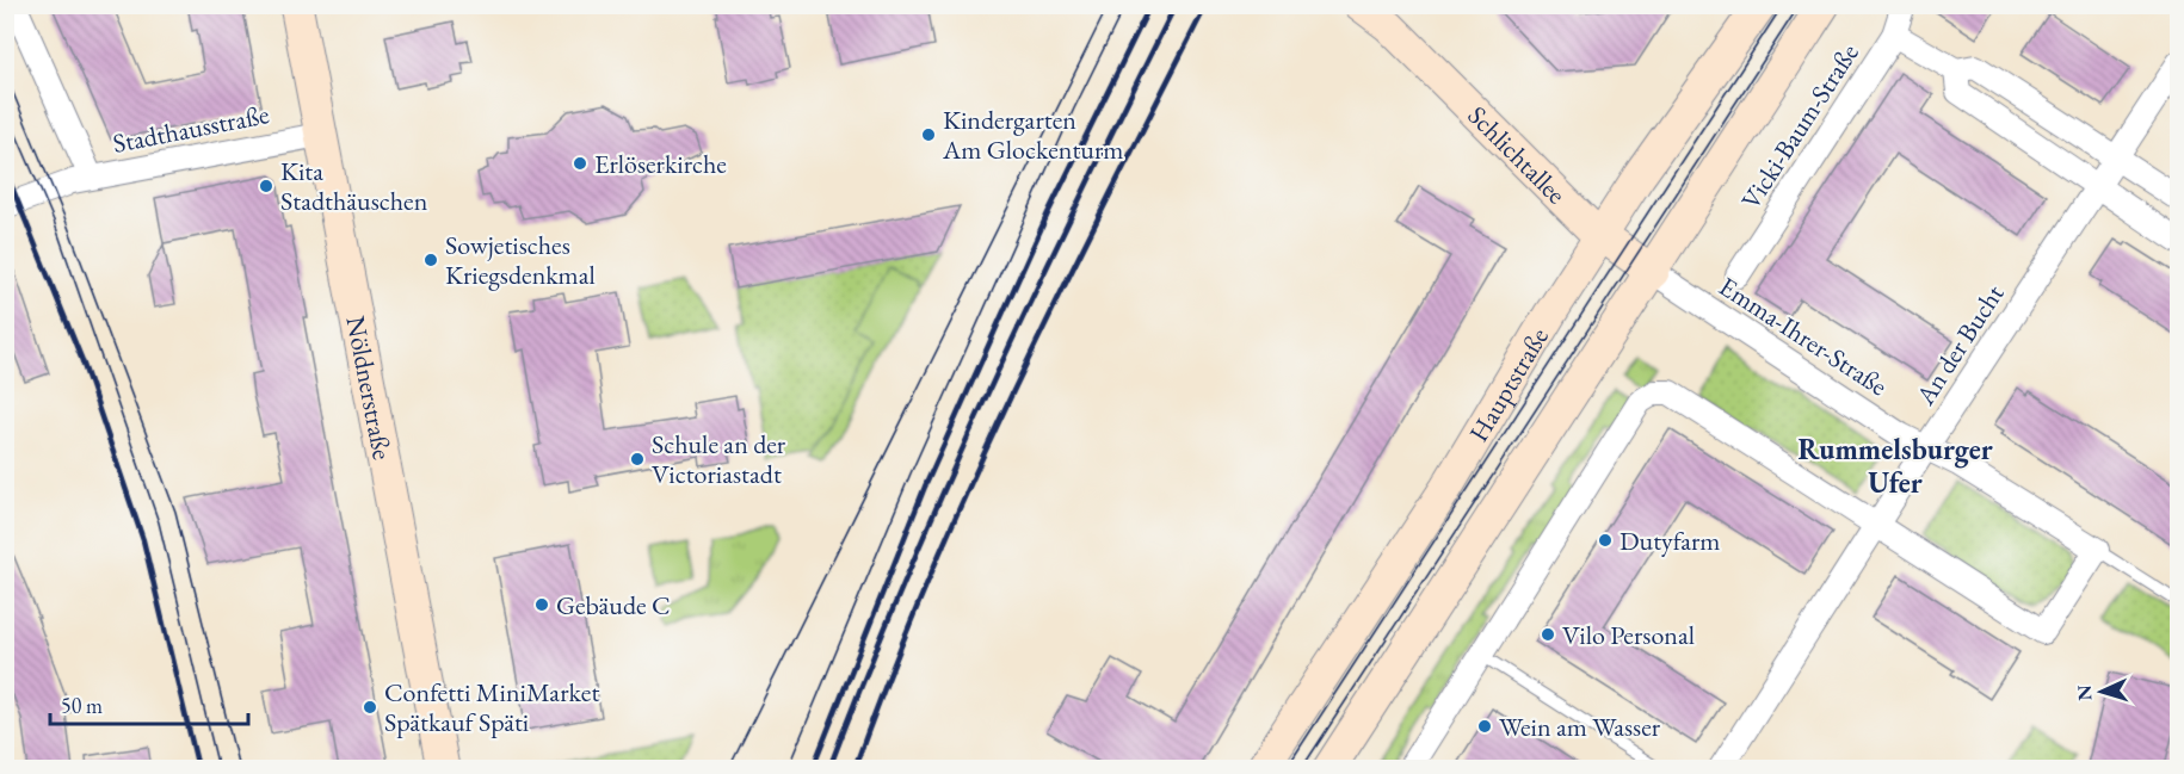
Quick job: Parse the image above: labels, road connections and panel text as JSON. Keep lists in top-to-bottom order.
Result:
{
  "streets": {
    "main road": ["Schlichtallee", "Hauptstraße", "Nöldnerstraße"],
    "street": [
      "Vicki-Baum-Straße",
      "Stadthausstraße",
      "Emma-Ihrer-Straße",
      "An der Bucht"
    ]
  },
  "crossings": [
    ["Stadthausstraße", "Nöldnerstraße"],
    ["Schlichtallee", "Emma-Ihrer-Straße"],
    ["Schlichtallee", "Hauptstraße"],
    ["Emma-Ihrer-Straße", "An der Bucht"]
  ],
  "districts": ["Rummelsburger Ufer"],
  "places": [
    "Kindergarten Am Glockenturm",
    "Erlöserkirche",
    "Kita Stadthäuschen",
    "Sowjetisches Kriegsdenkmal",
    "Schule an der Victoriastadt",
    "Dutyfarm",
    "Gebäude C",
    "Vilo Personal",
    "Confetti MiniMarket Spätkauf Späti",
    "Wein am Wasser"
  ],
  "scale_bar": "50 m",
  "north": "left"
}
